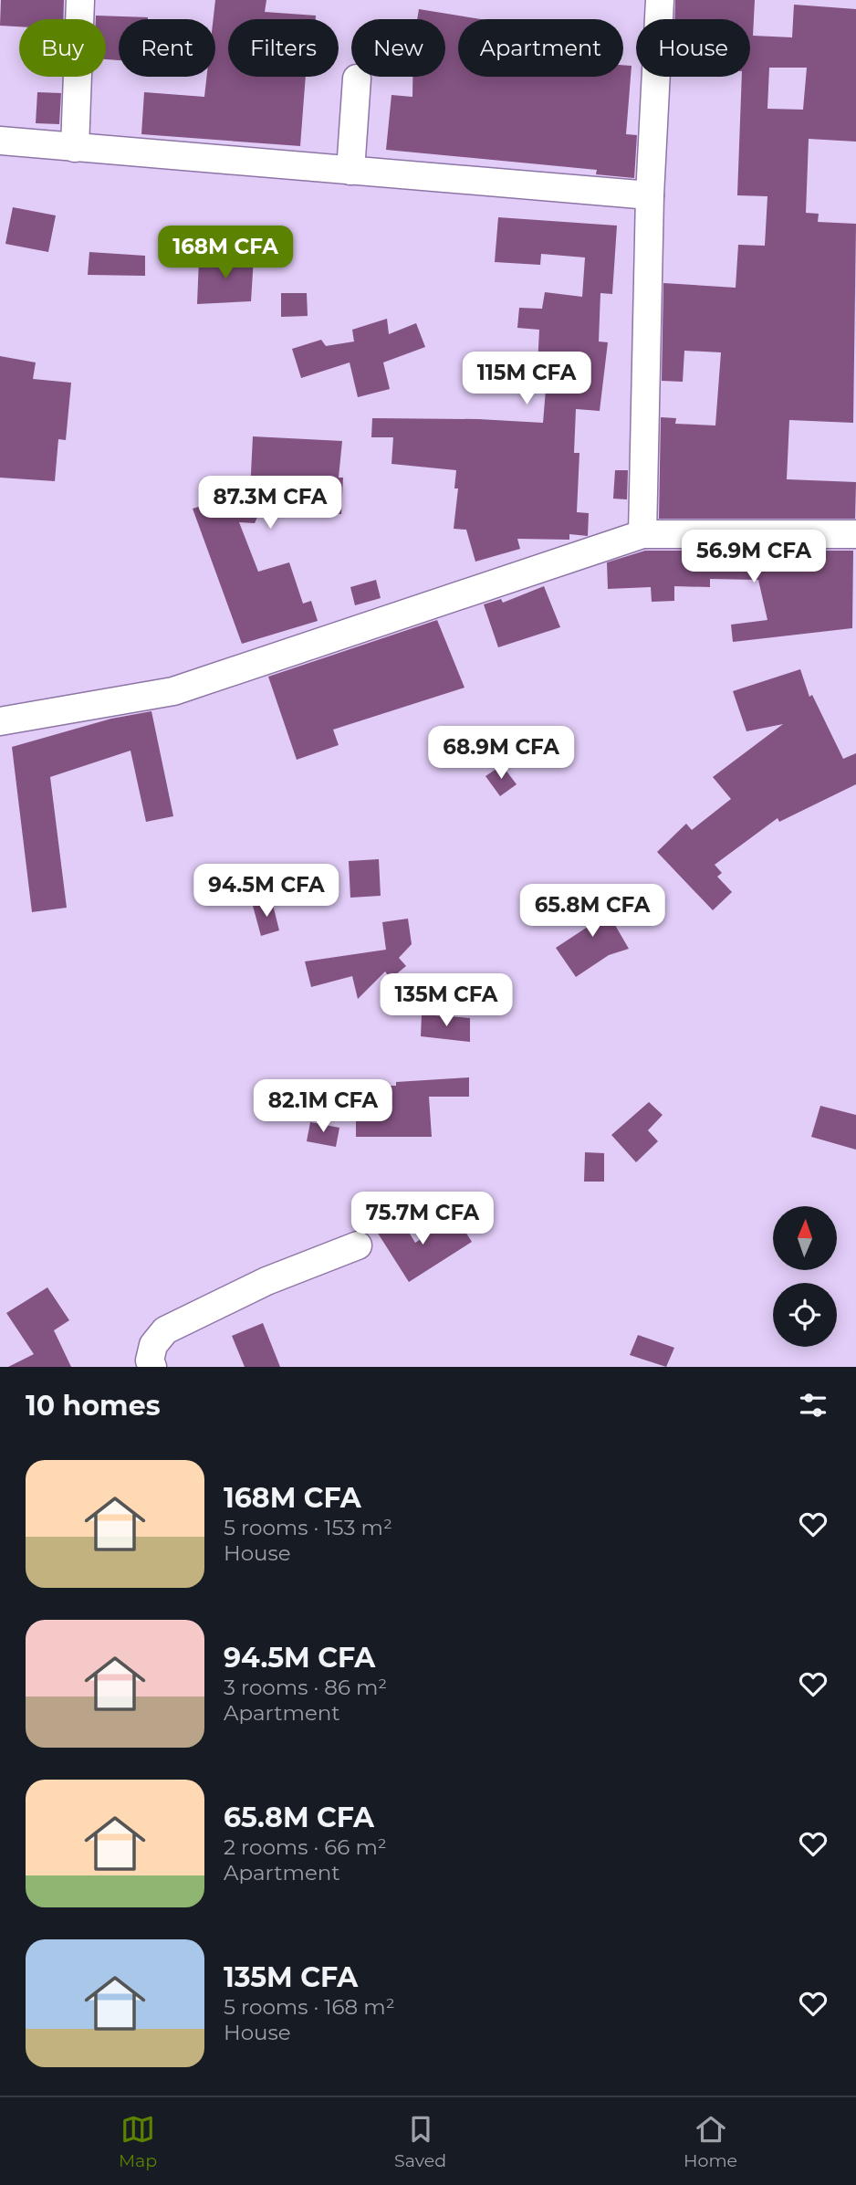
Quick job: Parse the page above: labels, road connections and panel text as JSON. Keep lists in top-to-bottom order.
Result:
{
  "north": "top",
  "page": {
    "chip": [
      "Buy",
      "Rent",
      "Filters",
      "New",
      "Apartment",
      "House"
    ],
    "price": [
      "168M CFA",
      "115M CFA",
      "87.3M CFA",
      "56.9M CFA",
      "68.9M CFA",
      "94.5M CFA",
      "65.8M CFA",
      "135M CFA",
      "82.1M CFA",
      "75.7M CFA"
    ],
    "heading": "10 homes",
    "list": [
      {
        "name": "168M CFA",
        "note": "5 rooms · 153 m² · House"
      },
      {
        "name": "94.5M CFA",
        "note": "3 rooms · 86 m² · Apartment"
      },
      {
        "name": "65.8M CFA",
        "note": "2 rooms · 66 m² · Apartment"
      },
      {
        "name": "135M CFA",
        "note": "5 rooms · 168 m² · House"
      }
    ],
    "tabs": ["Map", "Saved", "Home"]
  }
}
